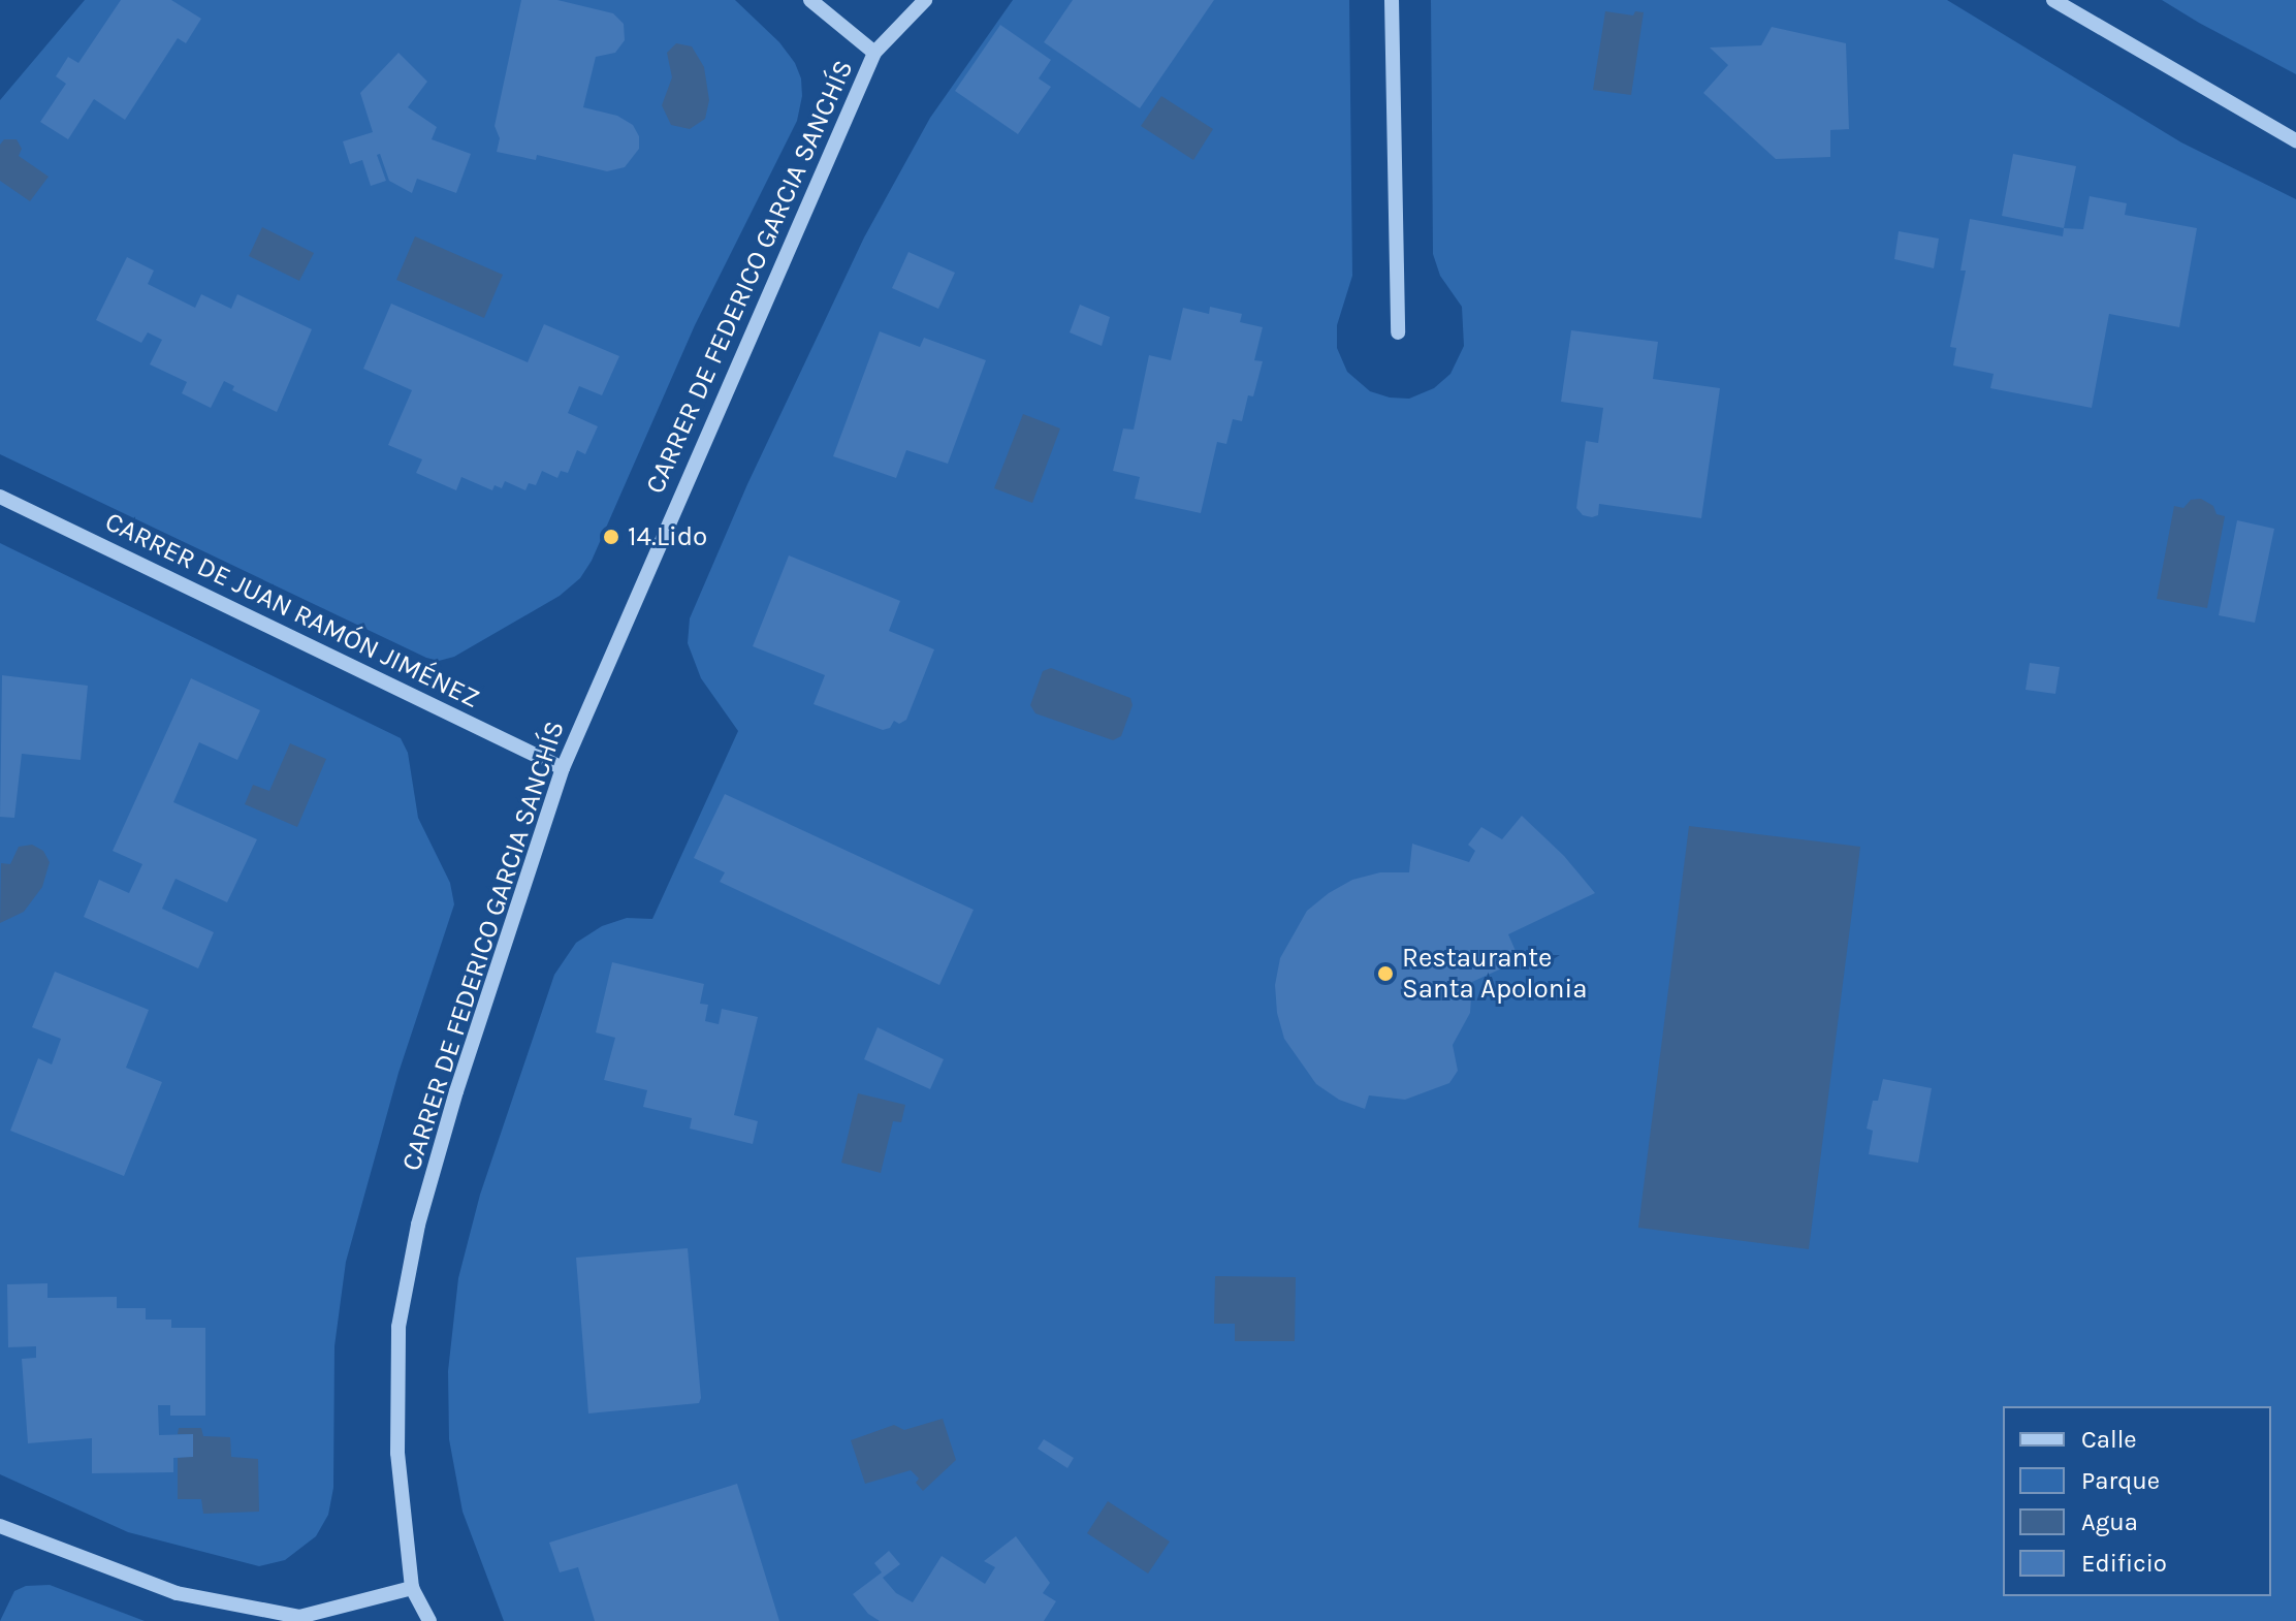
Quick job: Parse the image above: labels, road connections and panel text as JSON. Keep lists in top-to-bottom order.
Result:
{
  "streets": {
    "street": ["CARRER DE FEDERICO GARCIA SANCHÍS", "CARRER DE JUAN RAMÓN JIMÉNEZ"]
  },
  "crossings": [
    ["CARRER DE FEDERICO GARCIA SANCHÍS", "CARRER DE JUAN RAMÓN JIMÉNEZ"]
  ],
  "places": ["14.Lido", "Restaurante Santa Apolonia"],
  "legend": [
    "Calle",
    "Parque",
    "Agua",
    "Edificio"
  ]
}
